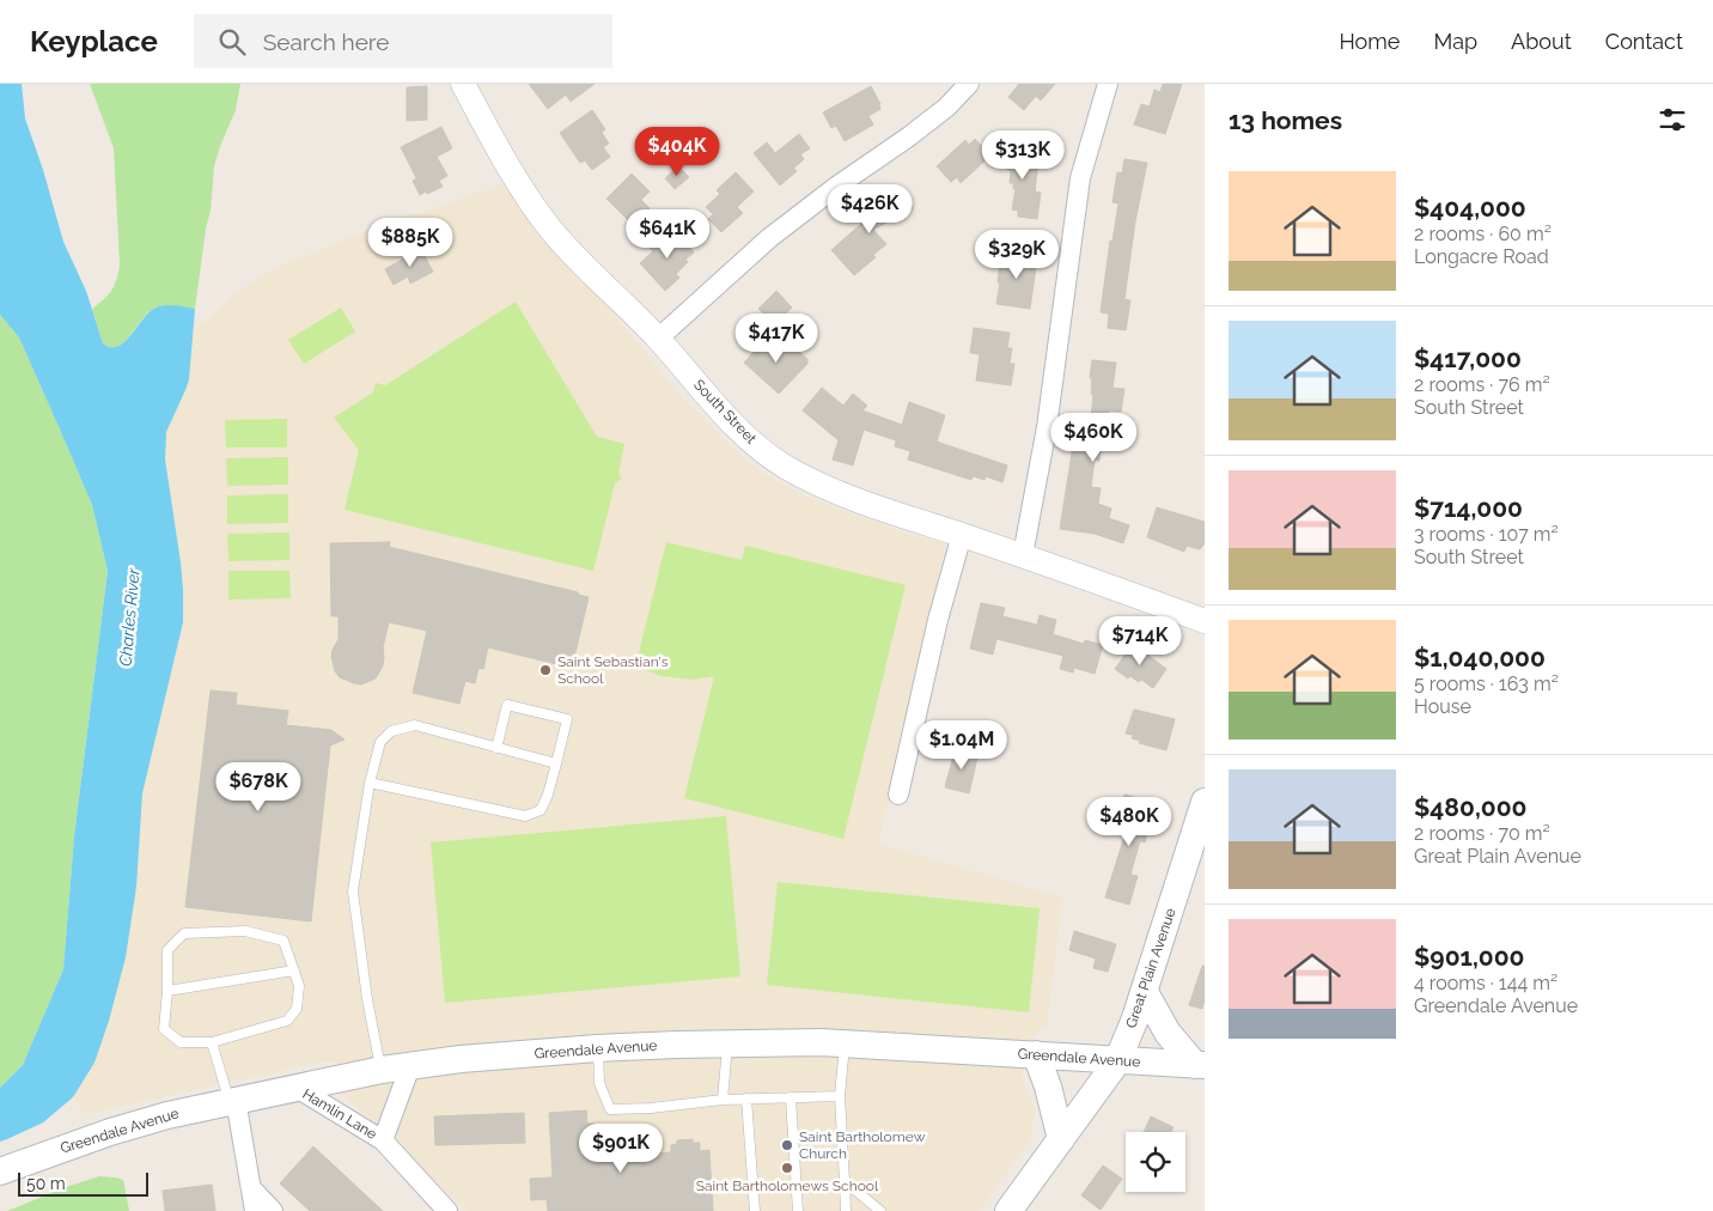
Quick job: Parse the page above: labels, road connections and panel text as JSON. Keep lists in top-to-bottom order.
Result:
{
  "streets": {
    "main road": ["Great Plain Avenue", "Greendale Avenue"],
    "street": ["South Street", "Hamlin Lane"]
  },
  "crossings": [
    ["Great Plain Avenue", "Greendale Avenue"],
    ["Greendale Avenue", "Hamlin Lane"]
  ],
  "water": ["Charles River"],
  "places": ["Saint Sebastian's School", "Saint Bartholomew Church", "Saint Bartholomews School"],
  "scale_bar": "50 m",
  "page": {
    "header": "Keyplace",
    "search": "Search here",
    "nav": [
      "Home",
      "Map",
      "About",
      "Contact"
    ],
    "heading": "13 homes",
    "price": [
      "$404K",
      "$313K",
      "$426K",
      "$641K",
      "$885K",
      "$329K",
      "$417K",
      "$460K",
      "$714K",
      "$1.04M",
      "$678K",
      "$480K",
      "$901K"
    ],
    "list": [
      {
        "name": "$404,000",
        "note": "2 rooms · 60 m² · Longacre Road"
      },
      {
        "name": "$417,000",
        "note": "2 rooms · 76 m² · South Street"
      },
      {
        "name": "$714,000",
        "note": "3 rooms · 107 m² · South Street"
      },
      {
        "name": "$1,040,000",
        "note": "5 rooms · 163 m² · House"
      },
      {
        "name": "$480,000",
        "note": "2 rooms · 70 m² · Great Plain Avenue"
      },
      {
        "name": "$901,000",
        "note": "4 rooms · 144 m² · Greendale Avenue"
      }
    ],
    "scale": "50 m"
  }
}
